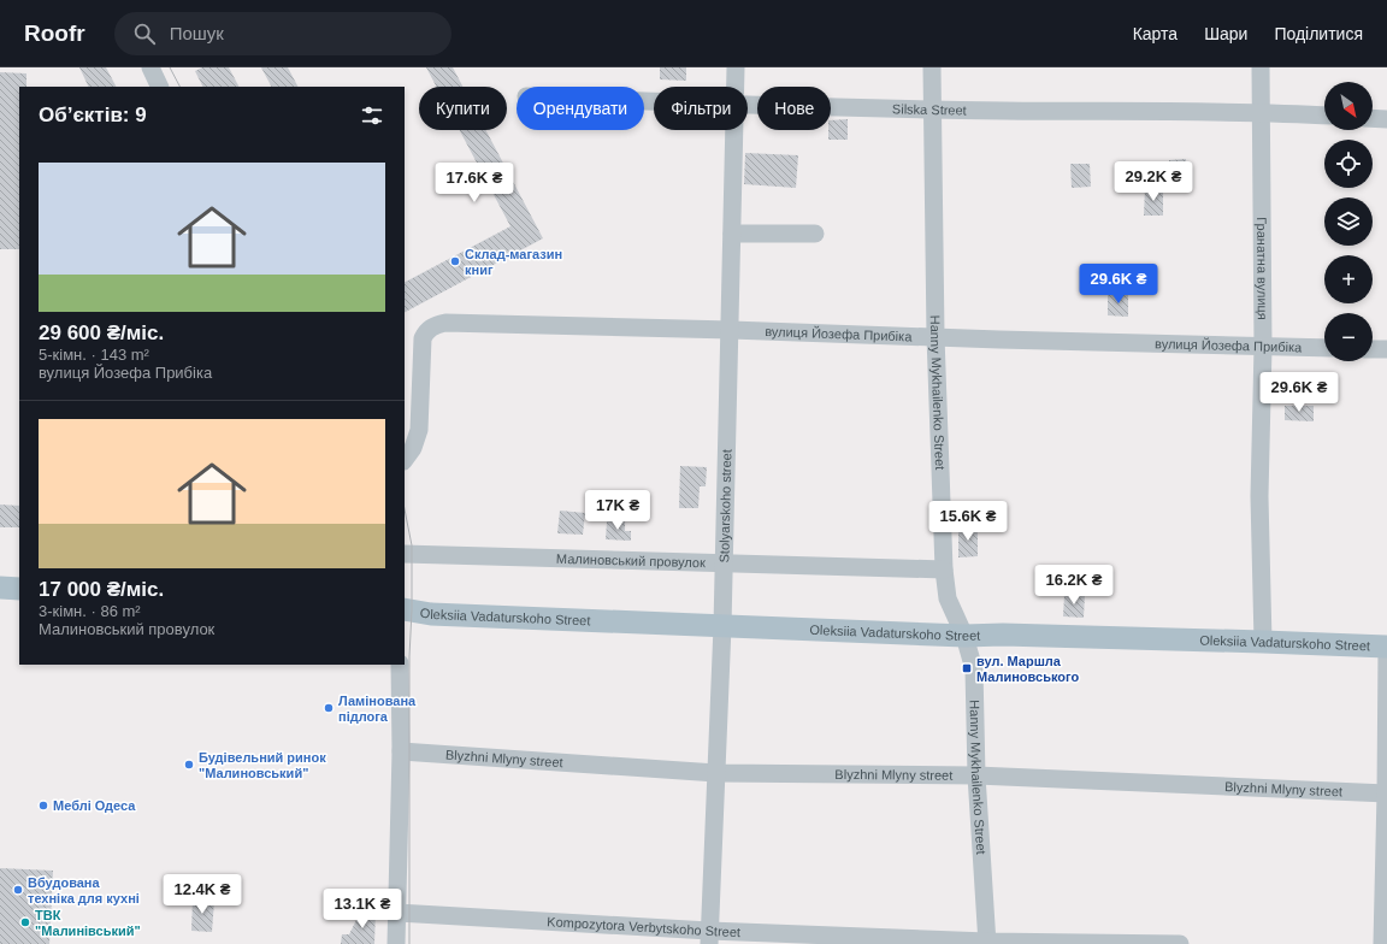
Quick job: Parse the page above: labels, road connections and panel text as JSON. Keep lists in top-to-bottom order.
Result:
{
  "streets": {
    "main road": ["Oleksiia Vadaturskoho Street"],
    "street": [
      "Silska Street",
      "Гранатна вулиця",
      "вулиця Йозефа Прибіка",
      "Hanny Mykhailenko Street",
      "Stolyarskoho street",
      "Малиновський провулок",
      "Blyzhni Mlyny street",
      "Kompozytora Verbytskoho Street"
    ]
  },
  "crossings": [
    ["Silska Street", "Гранатна вулиця"],
    ["Silska Street", "Hanny Mykhailenko Street"],
    ["Гранатна вулиця", "вулиця Йозефа Прибіка"],
    ["Гранатна вулиця", "Oleksiia Vadaturskoho Street"],
    ["вулиця Йозефа Прибіка", "Hanny Mykhailenko Street"],
    ["вулиця Йозефа Прибіка", "Stolyarskoho street"],
    ["Hanny Mykhailenko Street", "Малиновський провулок"],
    ["Hanny Mykhailenko Street", "Oleksiia Vadaturskoho Street"],
    ["Hanny Mykhailenko Street", "Blyzhni Mlyny street"],
    ["Hanny Mykhailenko Street", "Kompozytora Verbytskoho Street"],
    ["Stolyarskoho street", "Малиновський провулок"],
    ["Stolyarskoho street", "Oleksiia Vadaturskoho Street"],
    ["Stolyarskoho street", "Blyzhni Mlyny street"],
    ["Stolyarskoho street", "Kompozytora Verbytskoho Street"]
  ],
  "places": {
    "other": [
      "Склад-магазин книг",
      "Ламінована підлога",
      "Будівельний ринок \"Малиновський\"",
      "Меблі Одеса",
      "Вбудована техніка для кухні",
      "ТВК \"Малинівський\""
    ],
    "transit": ["вул. Маршла Малиновського"]
  },
  "north": "bottom right",
  "page": {
    "header": "Roofr",
    "search": "Пошук",
    "nav": ["Карта", "Шари", "Поділитися"],
    "map_buttons": ["+", "−"],
    "chip": [
      "Купити",
      "Орендувати",
      "Фільтри",
      "Нове"
    ],
    "heading": "Об’єктів: 9",
    "list": [
      {
        "name": "29 600 ₴/міс.",
        "note": "5-кімн. · 143 m² · вулиця Йозефа Прибіка"
      },
      {
        "name": "17 000 ₴/міс.",
        "note": "3-кімн. · 86 m² · Малиновський провулок"
      }
    ],
    "price": [
      "29.2K ₴",
      "17.6K ₴",
      "29.6K ₴",
      "29.6K ₴",
      "17K ₴",
      "15.6K ₴",
      "16.2K ₴",
      "12.4K ₴",
      "13.1K ₴"
    ]
  }
}
